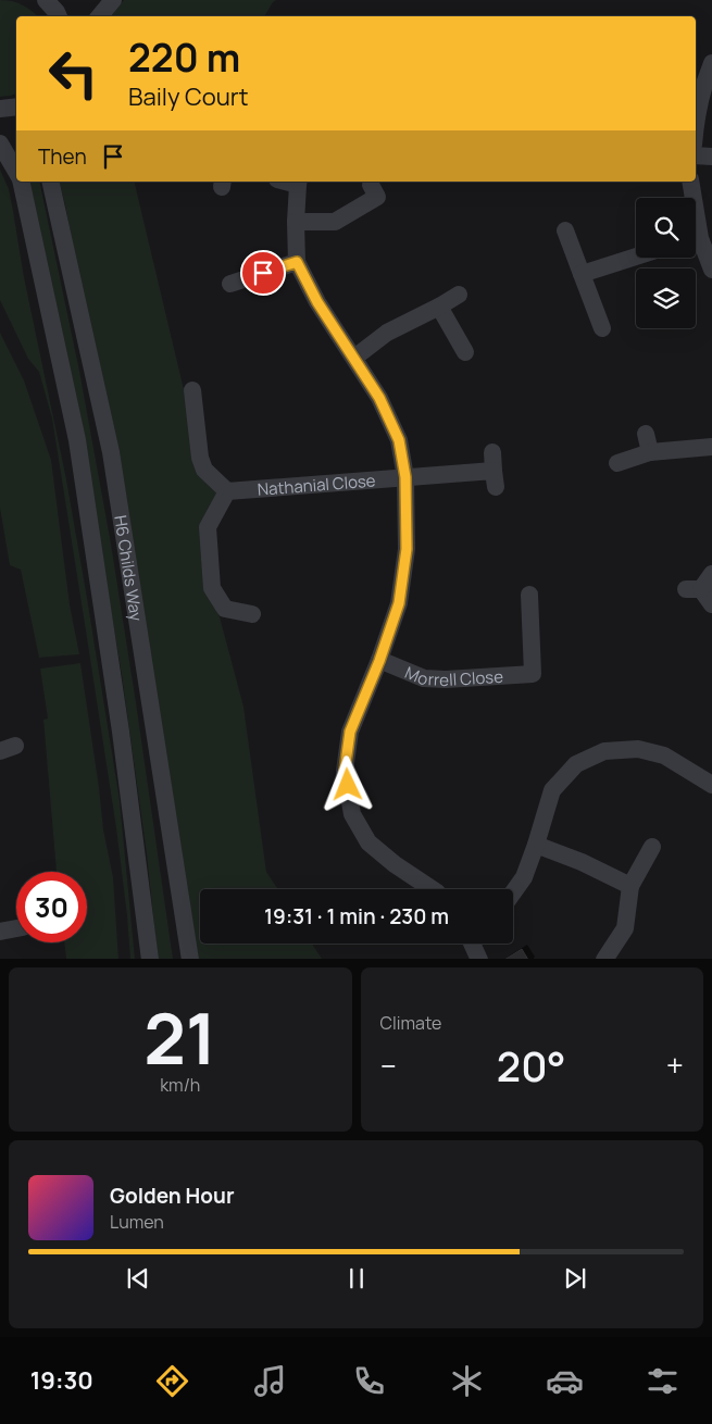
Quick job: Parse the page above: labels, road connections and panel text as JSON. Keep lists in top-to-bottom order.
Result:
{
  "streets": {
    "street": ["Nathanial Close", "H6 Childs Way", "Morrell Close"]
  },
  "page": {
    "turn": ["220 m", "Baily Court"],
    "then": "Then",
    "limit": "30",
    "trip": "19:31 · 1 min · 230 m",
    "tile": [
      ["21", "km/h"],
      "Climate"
    ],
    "heat": ["−", "20°", "+"],
    "song": ["Golden Hour", "Lumen"],
    "tabs": "19:30"
  }
}
